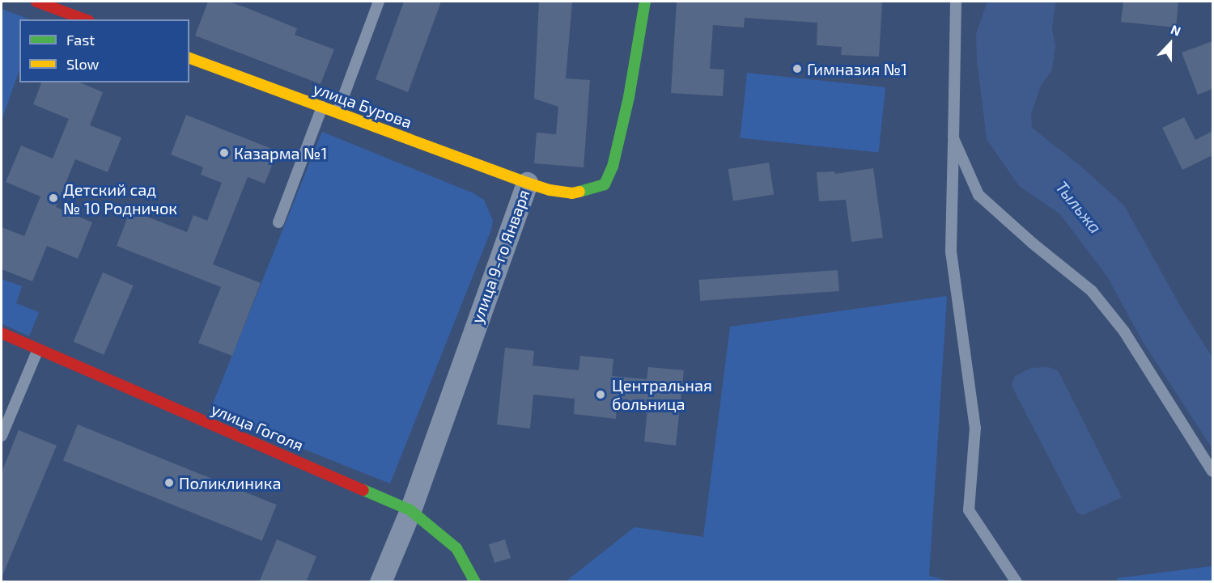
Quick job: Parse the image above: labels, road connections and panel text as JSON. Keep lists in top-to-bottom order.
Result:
{
  "streets": {
    "street": ["улица Бурова", "улица 9-го Января", "улица Гоголя"]
  },
  "crossings": [
    ["улица Бурова", "улица 9-го Января"],
    ["улица 9-го Января", "улица Гоголя"]
  ],
  "water": ["Тыльжа"],
  "places": [
    "Гимназия №1",
    "Казарма №1",
    "Детский сад № 10 Родничок",
    "Центральная больница",
    "Поликлиника"
  ],
  "legend": ["Fast", "Slow"],
  "north": "top"
}
